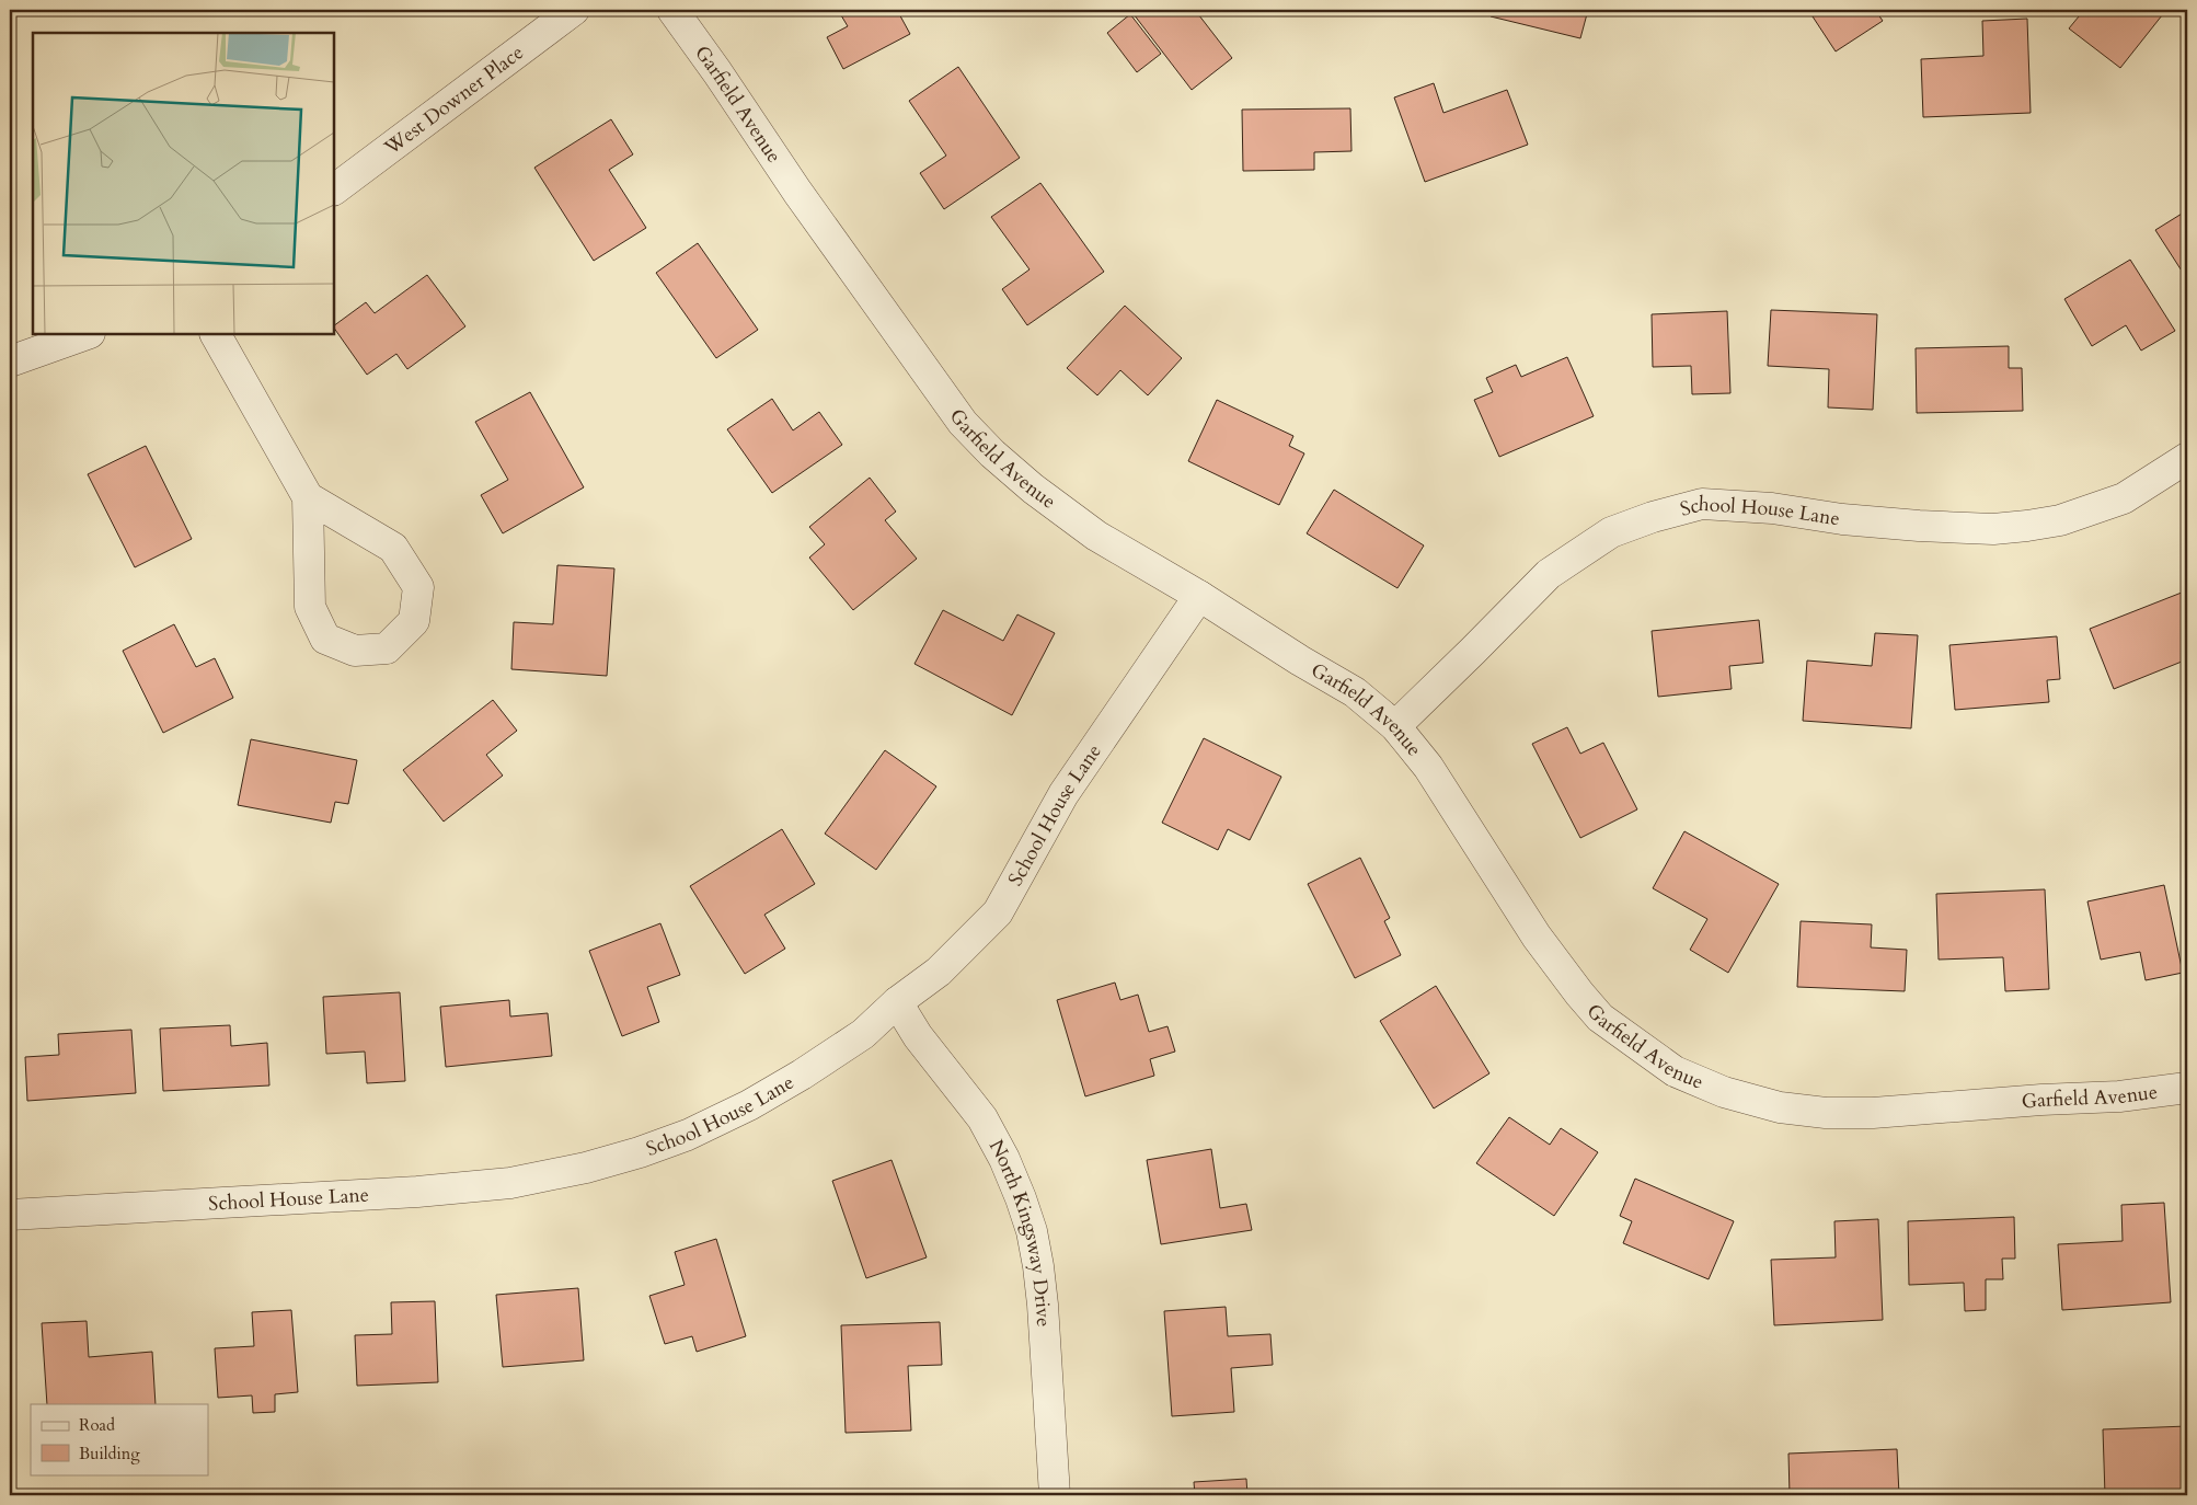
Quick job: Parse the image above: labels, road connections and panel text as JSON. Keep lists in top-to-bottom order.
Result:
{
  "streets": {
    "street": [
      "West Downer Place",
      "Garfield Avenue",
      "School House Lane",
      "North Kingsway Drive"
    ]
  },
  "crossings": [
    ["Garfield Avenue", "School House Lane"],
    ["School House Lane", "North Kingsway Drive"]
  ],
  "legend": ["Road", "Building"]
}
